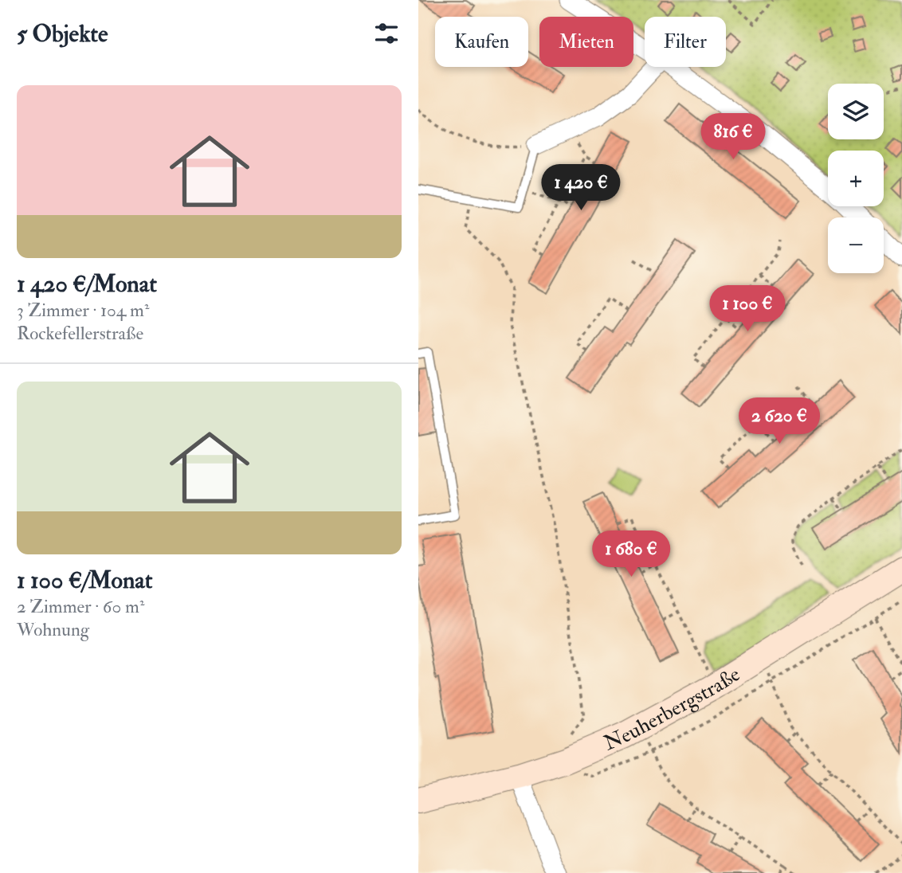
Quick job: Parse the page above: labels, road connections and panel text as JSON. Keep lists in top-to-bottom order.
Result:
{
  "streets": {
    "main road": ["Neuherbergstraße"]
  },
  "page": {
    "heading": "5 Objekte",
    "chip": ["Kaufen", "Mieten", "Filter"],
    "list": [
      {
        "name": "1 420 €/Monat",
        "note": "3 Zimmer · 104 m² · Rockefellerstraße"
      },
      {
        "name": "1 100 €/Monat",
        "note": "2 Zimmer · 60 m² · Wohnung"
      }
    ],
    "map_buttons": ["+", "−"],
    "price": [
      "816 €",
      "1 420 €",
      "1 100 €",
      "2 620 €",
      "1 680 €"
    ]
  }
}
